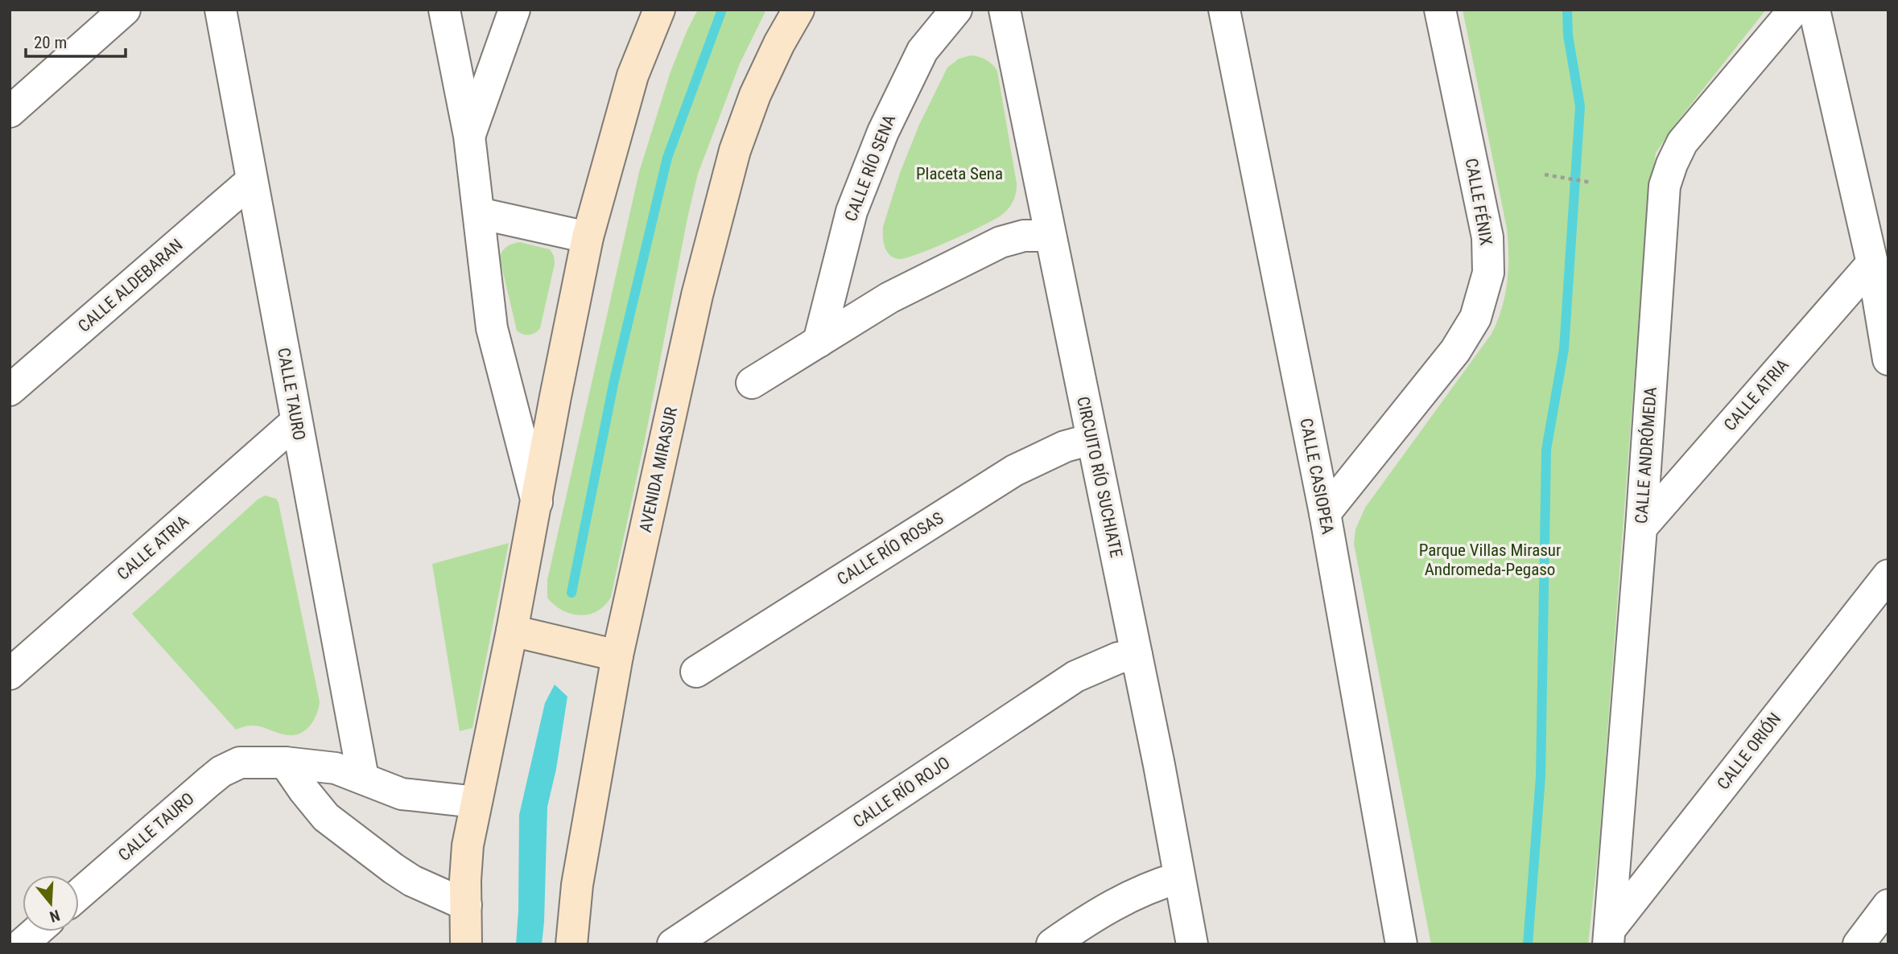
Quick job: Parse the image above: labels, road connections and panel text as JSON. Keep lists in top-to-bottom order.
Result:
{
  "streets": {
    "street": [
      "CALLE RÍO SENA",
      "CALLE FÉNIX",
      "CALLE ALDEBARAN",
      "CALLE TAURO",
      "CALLE ATRIA",
      "CALLE ANDRÓMEDA",
      "AVENIDA MIRASUR",
      "CALLE CASIOPEA",
      "CIRCUITO RÍO SUCHIATE",
      "CALLE RÍO ROSAS",
      "CALLE ORIÓN",
      "CALLE RÍO ROJO"
    ]
  },
  "crossings": [
    ["CALLE FÉNIX", "CALLE CASIOPEA"],
    ["CALLE ALDEBARAN", "CALLE TAURO"],
    ["CALLE TAURO", "CALLE ATRIA"],
    ["CALLE ATRIA", "CALLE ANDRÓMEDA"],
    ["CALLE ANDRÓMEDA", "CALLE ORIÓN"],
    ["CIRCUITO RÍO SUCHIATE", "CALLE RÍO ROSAS"],
    ["CIRCUITO RÍO SUCHIATE", "CALLE RÍO ROJO"]
  ],
  "parks": ["Placeta Sena", "Parque Villas Mirasur Andromeda-Pegaso"],
  "scale_bar": "20 m",
  "north": "bottom"
}
